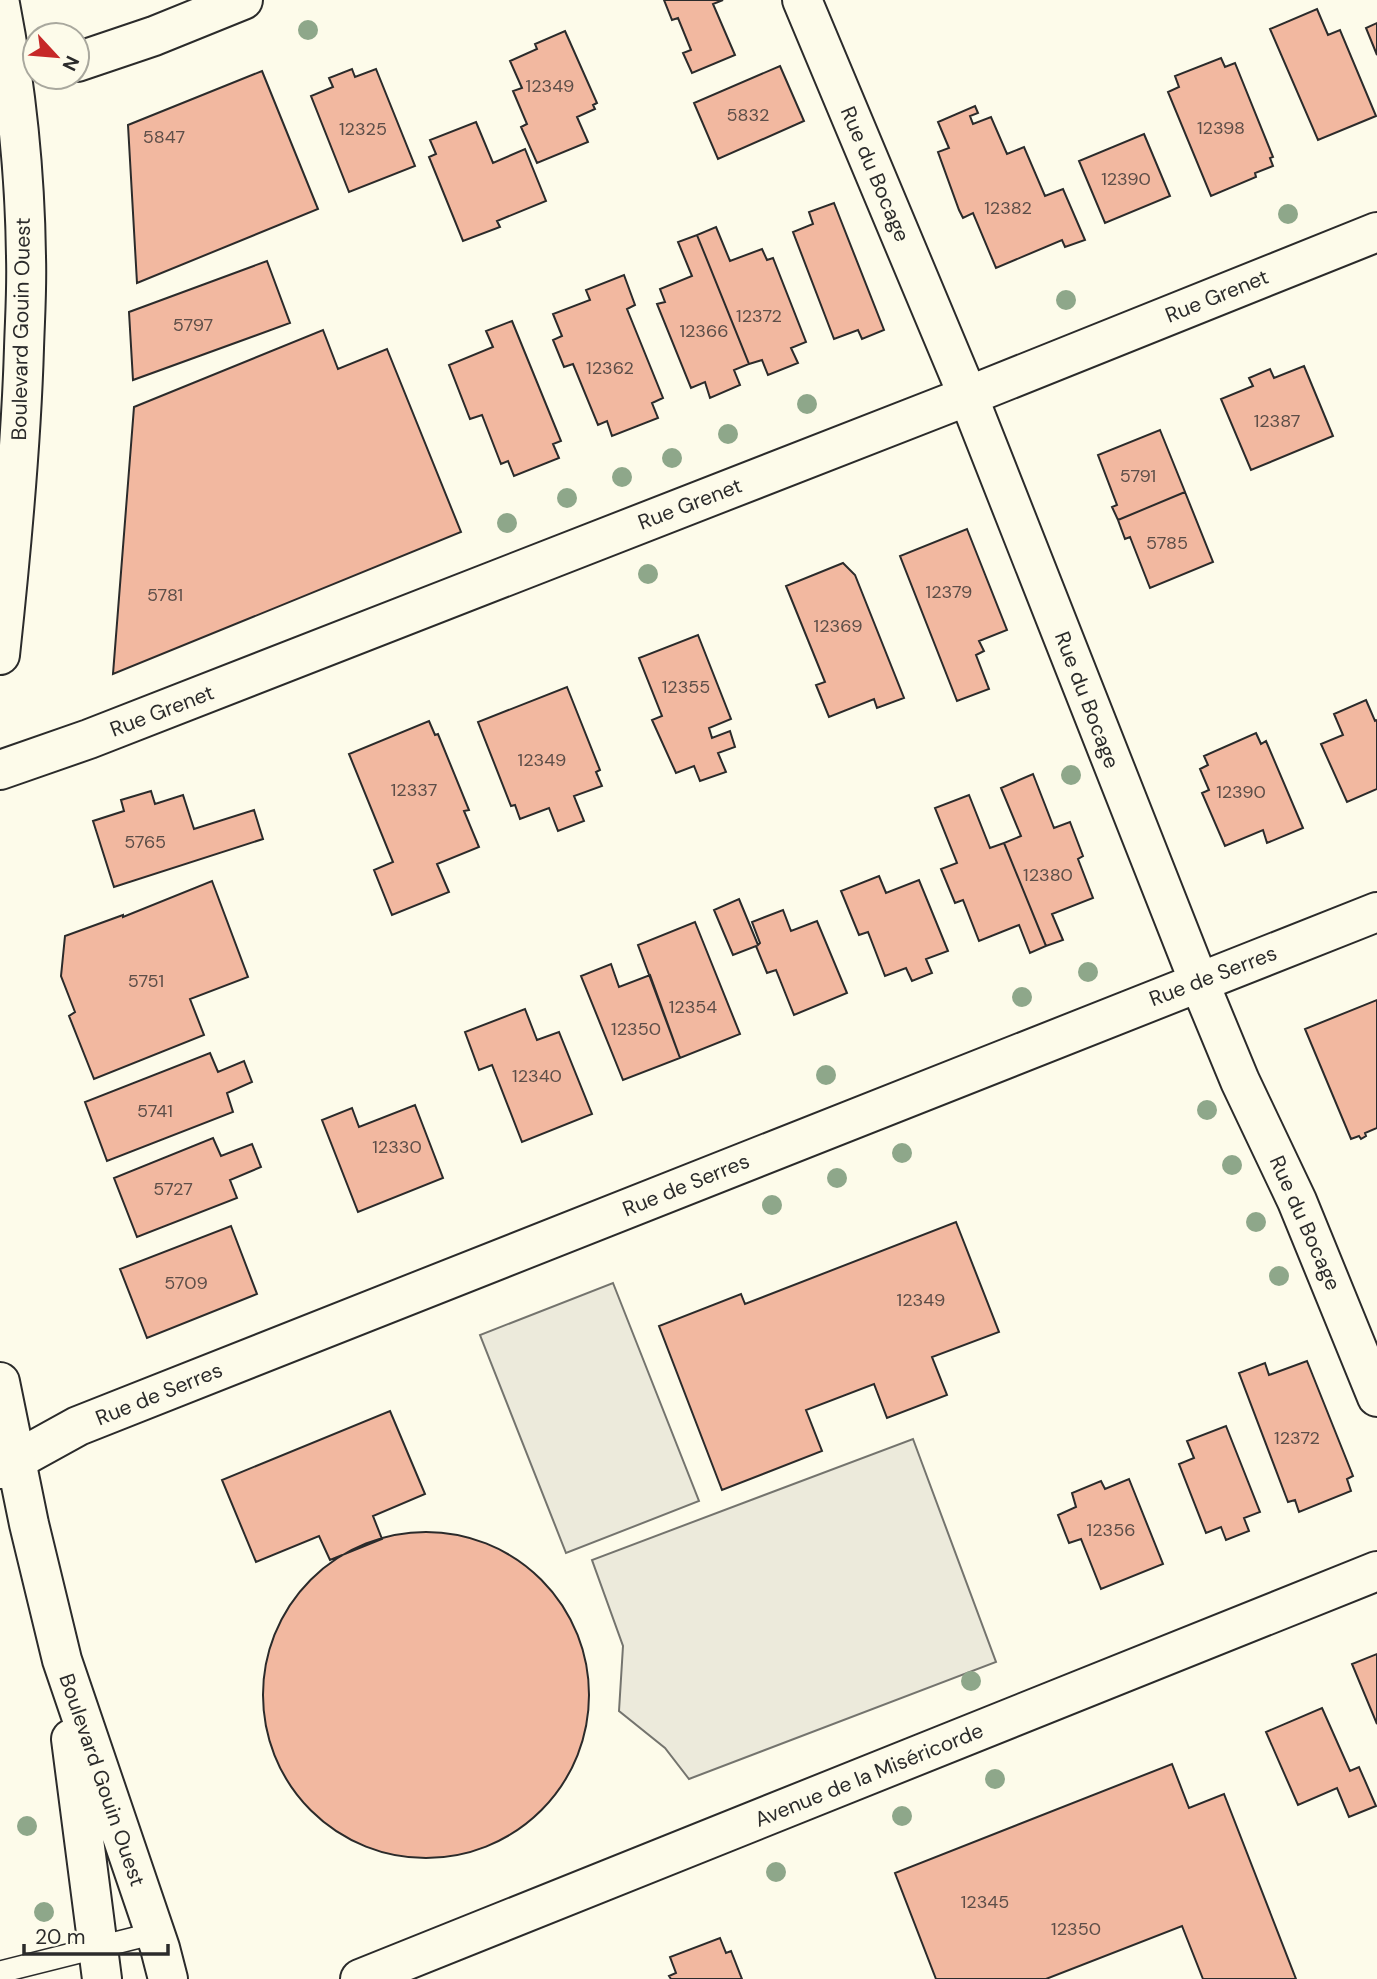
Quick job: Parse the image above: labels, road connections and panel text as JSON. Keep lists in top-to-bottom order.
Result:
{
  "streets": {
    "street": [
      "Rue du Bocage",
      "Rue Grenet",
      "Boulevard Gouin Ouest",
      "Rue de Serres",
      "Avenue de la Miséricorde"
    ]
  },
  "crossings": [
    ["Rue du Bocage", "Rue Grenet"],
    ["Rue du Bocage", "Rue de Serres"],
    ["Boulevard Gouin Ouest", "Rue de Serres"]
  ],
  "house_numbers": [
    "12349",
    "5832",
    "12398",
    "12325",
    "5847",
    "12390",
    "12382",
    "12372",
    "5797",
    "12366",
    "12362",
    "12387",
    "5791",
    "5785",
    "12379",
    "5781",
    "12369",
    "12355",
    "12349",
    "12337",
    "12390",
    "5765",
    "12380",
    "5751",
    "12354",
    "12350",
    "12340",
    "5741",
    "12330",
    "5727",
    "5709",
    "12349",
    "12372",
    "12356",
    "12345",
    "12350"
  ],
  "scale_bar": "20 m",
  "north": "bottom right"
}
